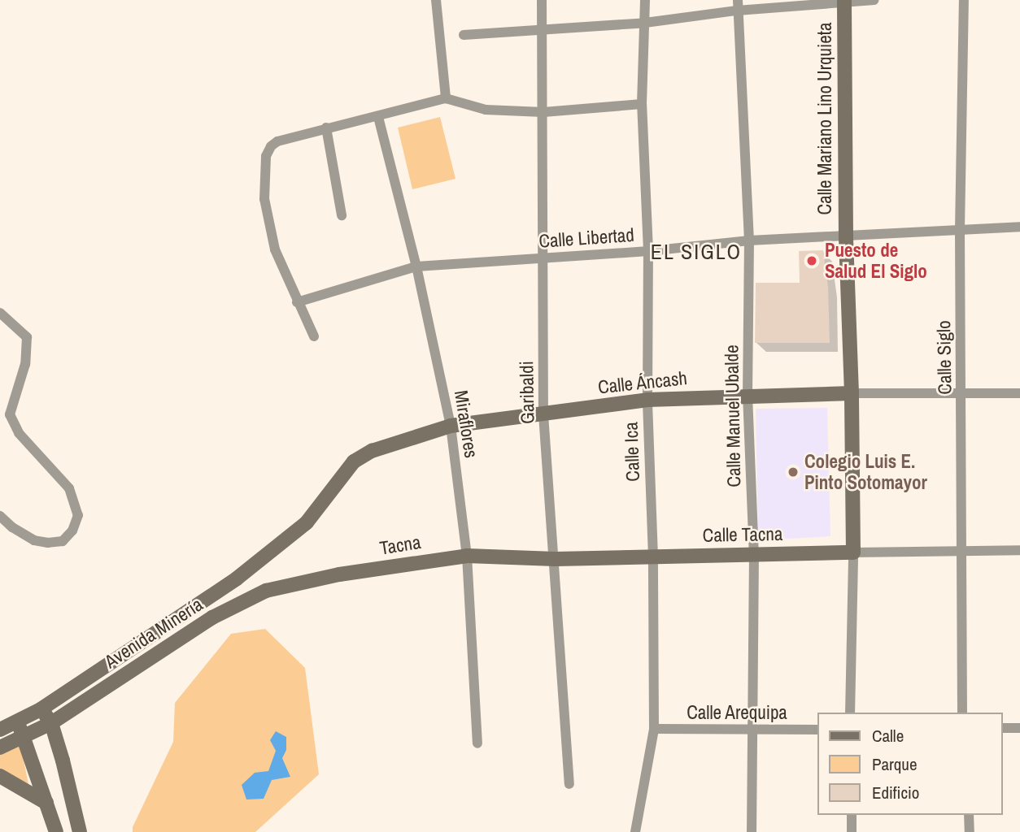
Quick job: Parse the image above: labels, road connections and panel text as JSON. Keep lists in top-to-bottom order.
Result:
{
  "streets": {
    "main road": [
      "Calle Mariano Lino Urquieta",
      "Calle Áncash",
      "Calle Tacna",
      "Tacna",
      "Avenida Minería"
    ],
    "street": [
      "Calle Libertad",
      "Calle Siglo",
      "Garibaldi",
      "Calle Manuel Ubalde",
      "Miraflores",
      "Calle Ica",
      "Calle Arequipa"
    ]
  },
  "crossings": [
    ["Calle Mariano Lino Urquieta", "Calle Libertad"],
    ["Calle Mariano Lino Urquieta", "Calle Áncash"],
    ["Calle Mariano Lino Urquieta", "Calle Tacna"],
    ["Calle Libertad", "Calle Siglo"],
    ["Calle Libertad", "Garibaldi"],
    ["Calle Libertad", "Calle Manuel Ubalde"],
    ["Calle Libertad", "Miraflores"],
    ["Calle Libertad", "Calle Ica"],
    ["Calle Siglo", "Calle Áncash"],
    ["Calle Siglo", "Calle Tacna"],
    ["Calle Áncash", "Garibaldi"],
    ["Calle Áncash", "Calle Manuel Ubalde"],
    ["Calle Áncash", "Miraflores"],
    ["Calle Áncash", "Calle Ica"],
    ["Calle Áncash", "Avenida Minería"],
    ["Garibaldi", "Calle Tacna"],
    ["Calle Manuel Ubalde", "Calle Tacna"],
    ["Calle Manuel Ubalde", "Calle Arequipa"],
    ["Miraflores", "Calle Tacna"],
    ["Miraflores", "Tacna"],
    ["Calle Ica", "Calle Tacna"],
    ["Calle Ica", "Calle Arequipa"],
    ["Calle Tacna", "Tacna"],
    ["Tacna", "Avenida Minería"]
  ],
  "districts": ["EL SIGLO"],
  "places": ["Puesto de Salud El Siglo", "Colegio Luis E. Pinto Sotomayor"],
  "legend": ["Calle", "Parque", "Edificio"]
}
